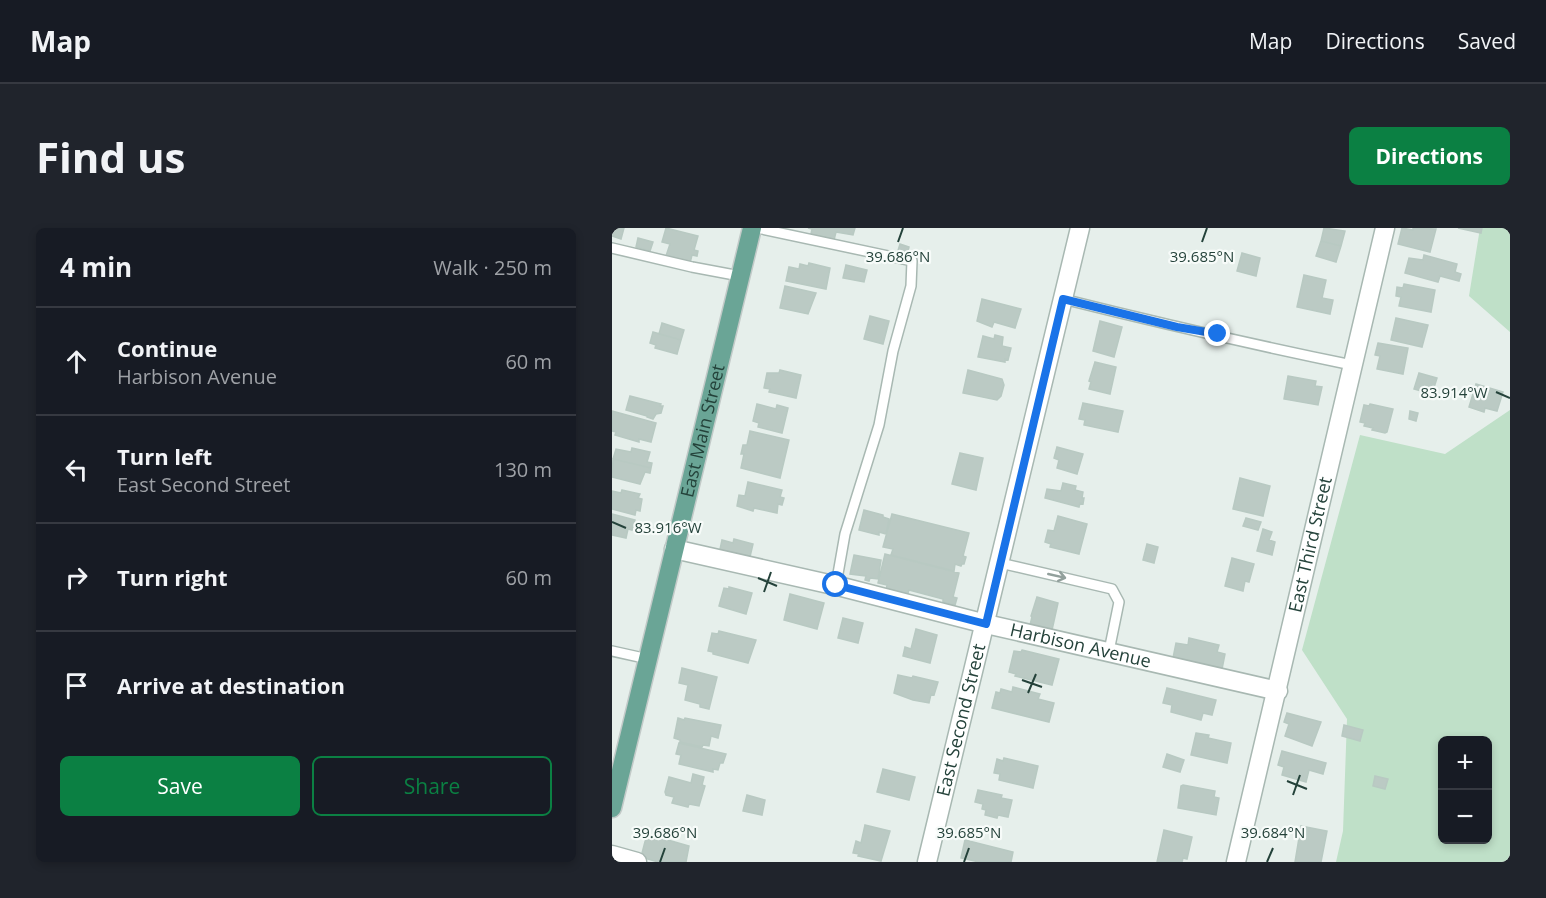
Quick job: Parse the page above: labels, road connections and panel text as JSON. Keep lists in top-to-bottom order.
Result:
{
  "streets": {
    "main road": ["East Main Street"],
    "street": ["East Third Street", "Harbison Avenue", "East Second Street"]
  },
  "crossings": [
    ["East Main Street", "Harbison Avenue"],
    ["East Third Street", "Harbison Avenue"],
    ["Harbison Avenue", "East Second Street"]
  ],
  "page": {
    "header": "Map",
    "nav": ["Map", "Directions", "Saved"],
    "buttons": [
      "Directions",
      ["Save", "Share"]
    ],
    "title": "Find us",
    "heading": ["4 min", "Walk · 250 m"],
    "list": [
      ["Continue", "Harbison Avenue", "60 m"],
      ["Turn left", "East Second Street", "130 m"],
      ["Turn right", "60 m"],
      "Arrive at destination"
    ],
    "map_buttons": ["+", "−"]
  },
  "coordinates": [
    "39.686°N",
    "39.685°N",
    "83.914°W",
    "83.916°W",
    "39.684°N"
  ]
}
